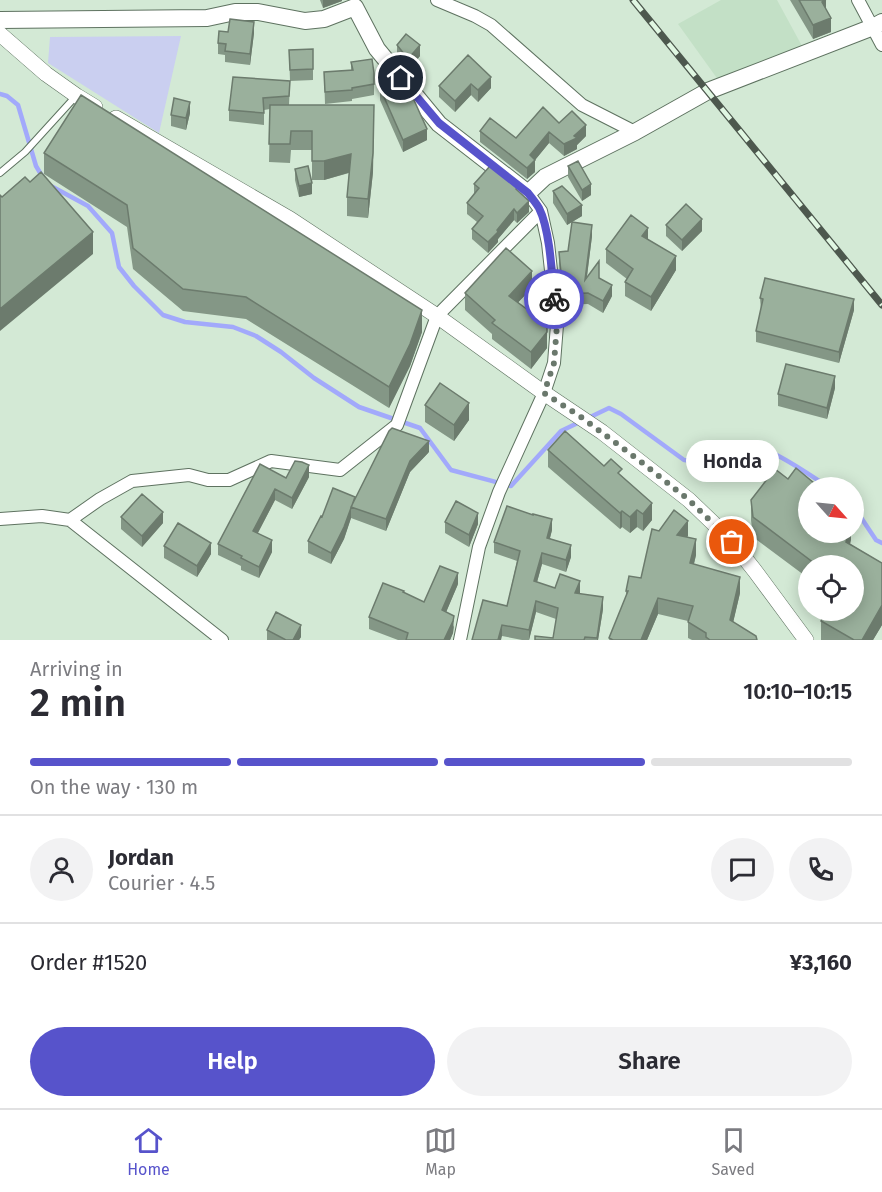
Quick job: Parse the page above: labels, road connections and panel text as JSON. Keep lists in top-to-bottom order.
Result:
{
  "places": ["Honda"],
  "north": "bottom right",
  "page": {
    "bubble": "Honda",
    "heading": ["2 min", "Arriving in", "10:10–10:15"],
    "panel": [
      "Jordan",
      "Courier · 4.5",
      "Order #1520",
      "¥3,160"
    ],
    "bar": "On the way · 130 m",
    "buttons": ["Help", "Share"],
    "tabs": ["Home", "Map", "Saved"]
  }
}
